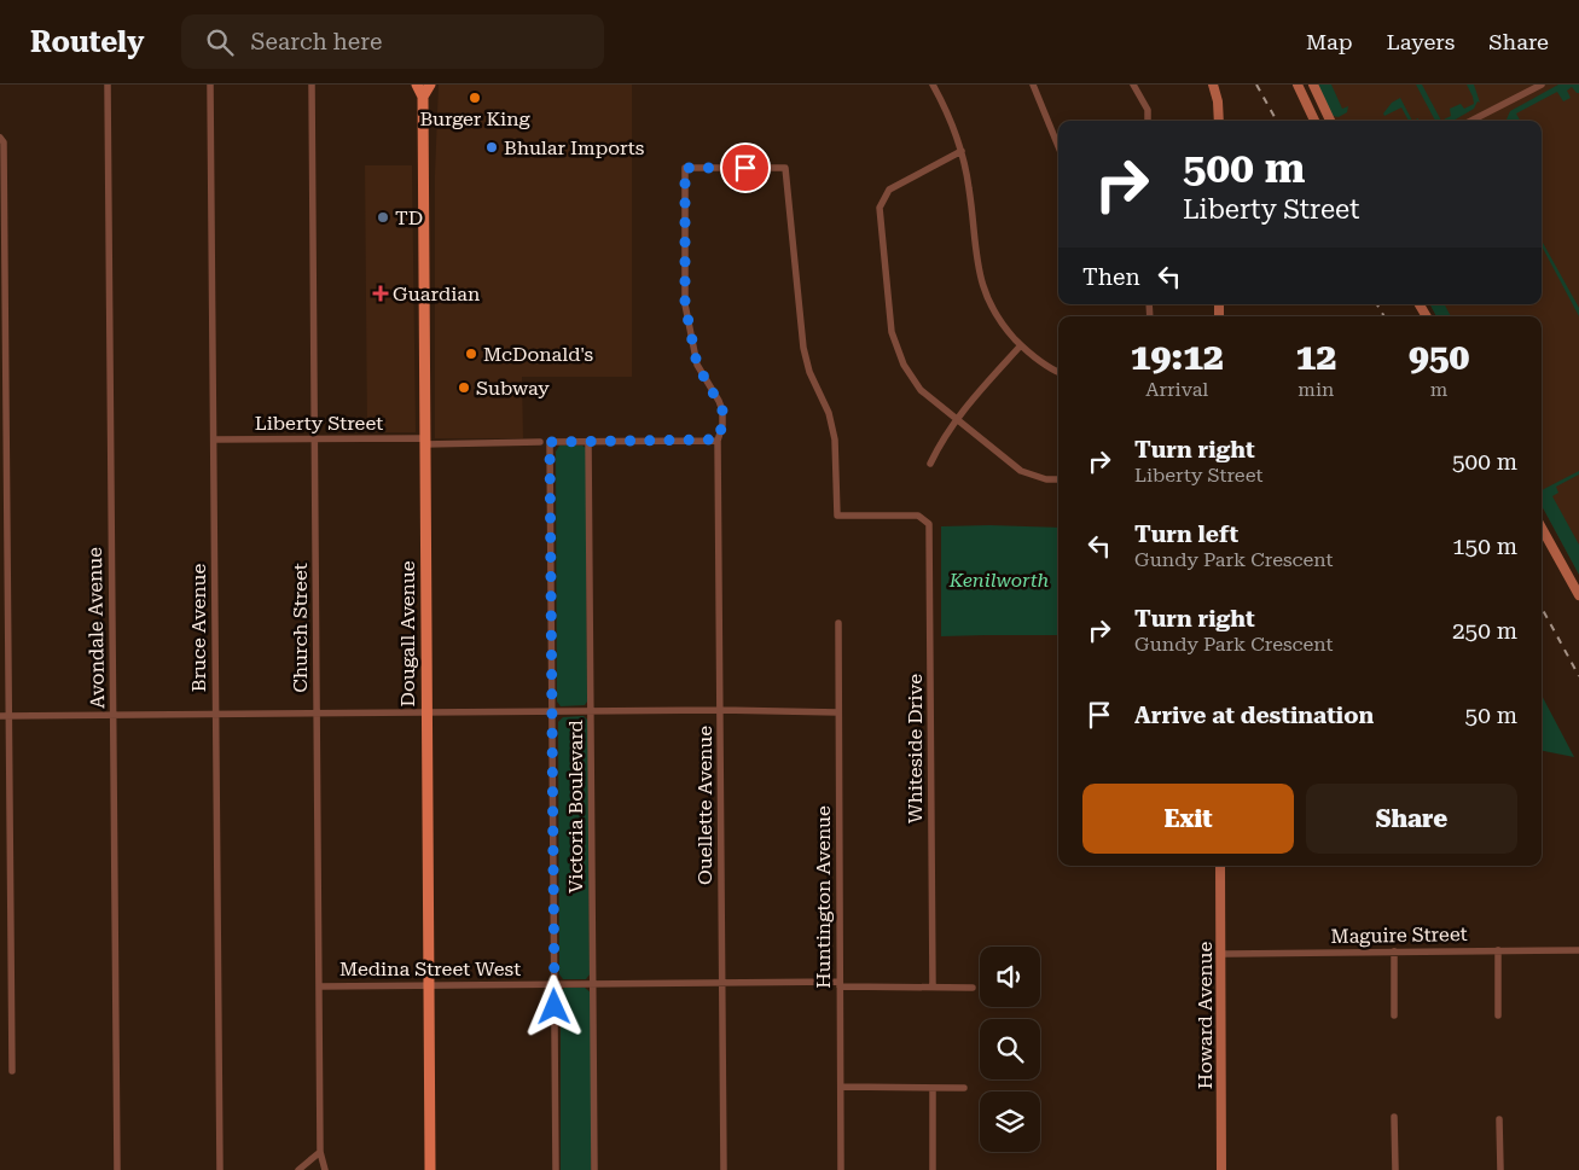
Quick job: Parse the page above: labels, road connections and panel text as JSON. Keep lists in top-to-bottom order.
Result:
{
  "streets": {
    "main road": ["Dougall Avenue"],
    "street": [
      "Liberty Street",
      "Avondale Avenue",
      "Bruce Avenue",
      "Church Street",
      "Whiteside Drive",
      "Ouellette Avenue",
      "Victoria Boulevard",
      "Huntington Avenue",
      "Maguire Street",
      "Medina Street West",
      "Howard Avenue"
    ]
  },
  "crossings": [
    ["Liberty Street", "Bruce Avenue"],
    ["Liberty Street", "Church Street"],
    ["Liberty Street", "Dougall Avenue"],
    ["Church Street", "Medina Street West"],
    ["Dougall Avenue", "Medina Street West"],
    ["Whiteside Drive", "Ouellette Avenue"],
    ["Whiteside Drive", "Medina Street West"],
    ["Ouellette Avenue", "Medina Street West"],
    ["Victoria Boulevard", "Medina Street West"],
    ["Huntington Avenue", "Medina Street West"],
    ["Maguire Street", "Howard Avenue"]
  ],
  "parks": ["Kenilworth"],
  "places": {
    "other": [
      "Burger King",
      "Bhular Imports",
      "TD",
      "McDonald's",
      "Subway"
    ],
    "health": ["Guardian"]
  },
  "page": {
    "header": "Routely",
    "search": "Search here",
    "nav": ["Map", "Layers", "Share"],
    "turn": ["500 m", "Liberty Street"],
    "then": "Then",
    "eta": [
      "19:12",
      "Arrival",
      "12",
      "min",
      "950",
      "m"
    ],
    "list": [
      {
        "name": "Turn right",
        "note": "Liberty Street",
        "value": "500 m"
      },
      {
        "name": "Turn left",
        "note": "Gundy Park Crescent",
        "value": "150 m"
      },
      {
        "name": "Turn right",
        "note": "Gundy Park Crescent",
        "value": "250 m"
      },
      {
        "name": "Arrive at destination",
        "value": "50 m"
      }
    ],
    "buttons": ["Exit", "Share"]
  }
}
